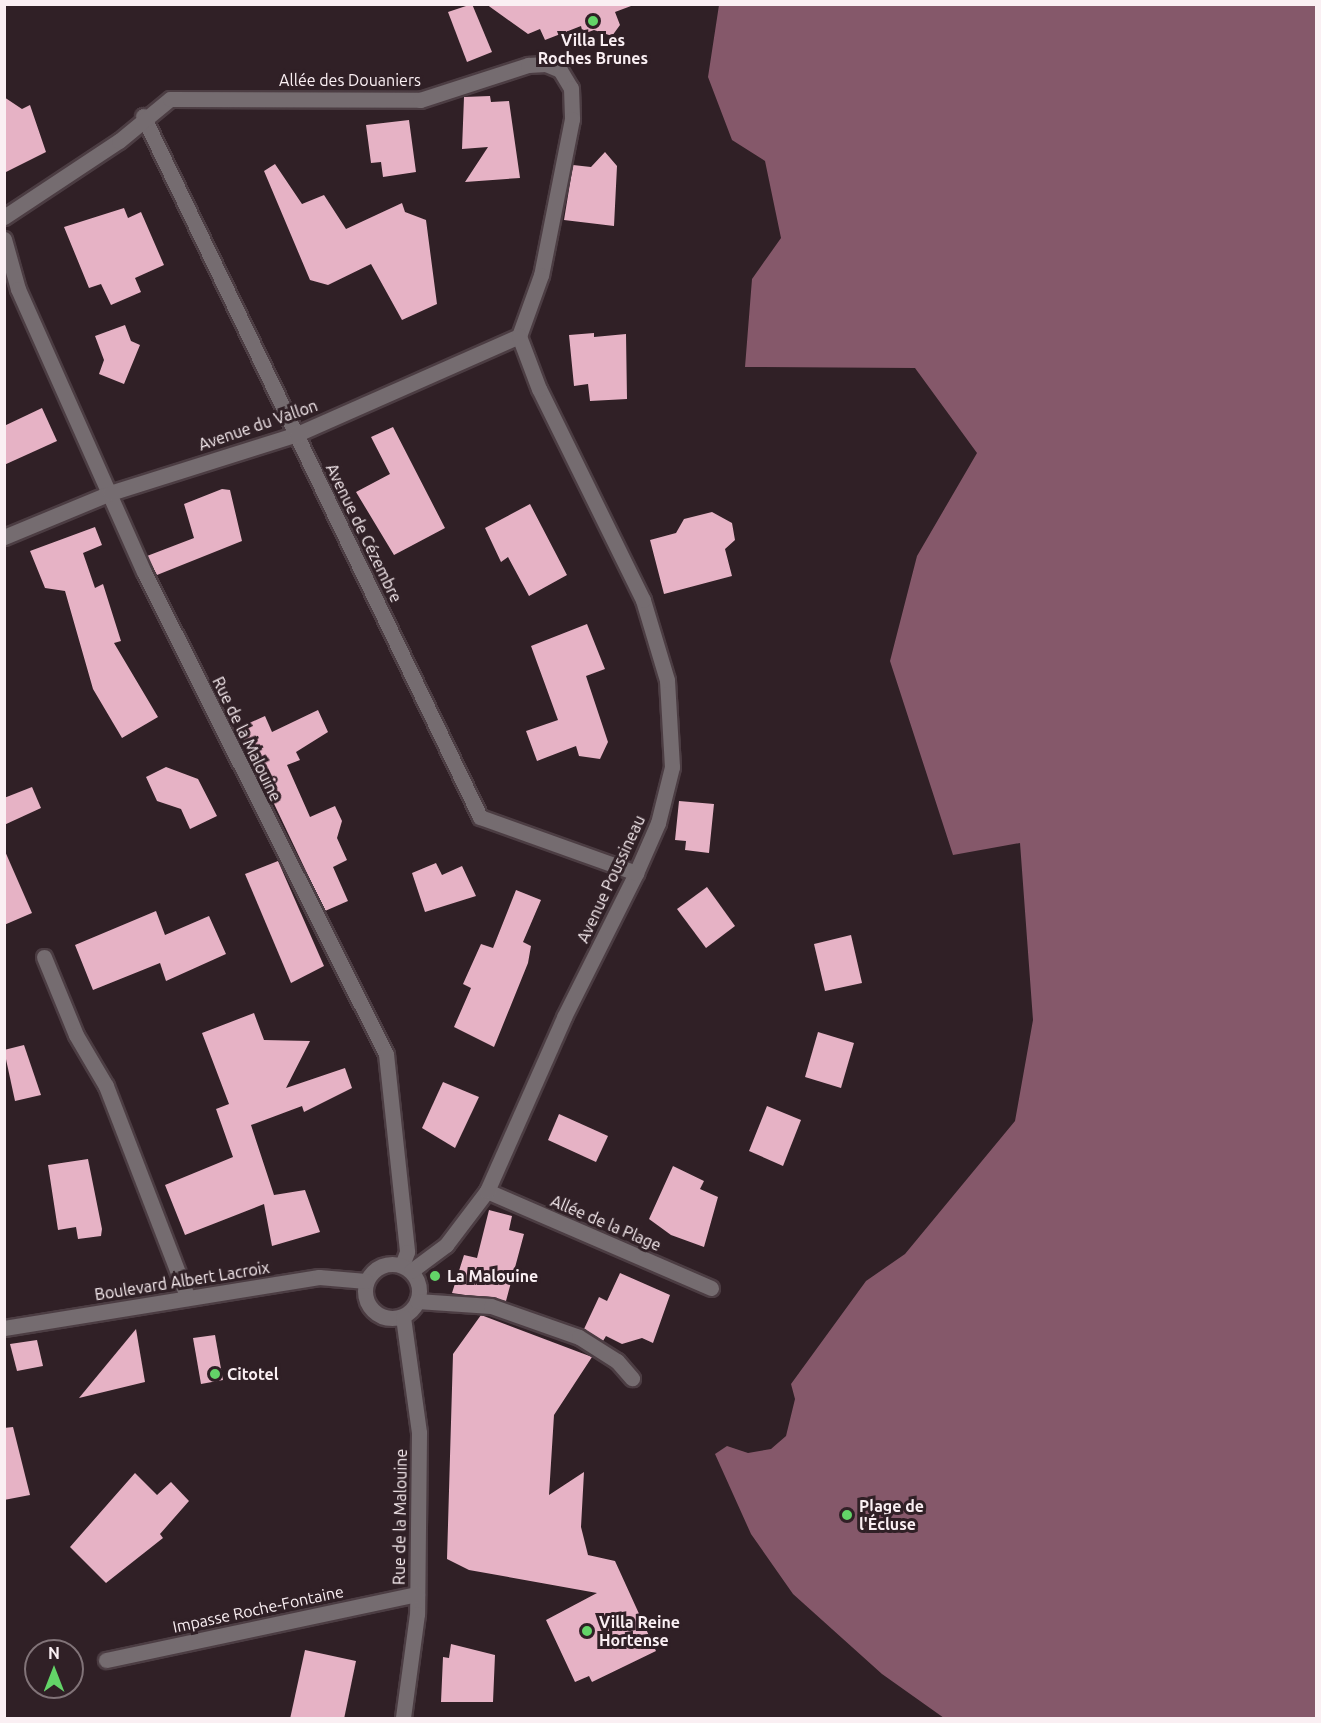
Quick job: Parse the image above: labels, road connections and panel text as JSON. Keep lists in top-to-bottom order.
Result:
{
  "streets": {
    "street": [
      "Allée des Douaniers",
      "Avenue du Vallon",
      "Avenue de Cézembre",
      "Rue de la Malouine",
      "Avenue Poussineau",
      "Allée de la Plage",
      "Boulevard Albert Lacroix",
      "Impasse Roche-Fontaine"
    ]
  },
  "crossings": [
    ["Allée des Douaniers", "Avenue du Vallon"],
    ["Allée des Douaniers", "Avenue de Cézembre"],
    ["Allée des Douaniers", "Avenue Poussineau"],
    ["Avenue du Vallon", "Avenue de Cézembre"],
    ["Avenue du Vallon", "Rue de la Malouine"],
    ["Avenue du Vallon", "Avenue Poussineau"],
    ["Avenue de Cézembre", "Avenue Poussineau"],
    ["Rue de la Malouine", "Avenue Poussineau"],
    ["Rue de la Malouine", "Boulevard Albert Lacroix"],
    ["Rue de la Malouine", "Impasse Roche-Fontaine"],
    ["Avenue Poussineau", "Allée de la Plage"],
    ["Avenue Poussineau", "Boulevard Albert Lacroix"]
  ],
  "places": [
    "Villa Les Roches Brunes",
    "La Malouine",
    "Citotel",
    "Plage de l'Écluse",
    "Villa Reine Hortense"
  ],
  "north": "top"
}
